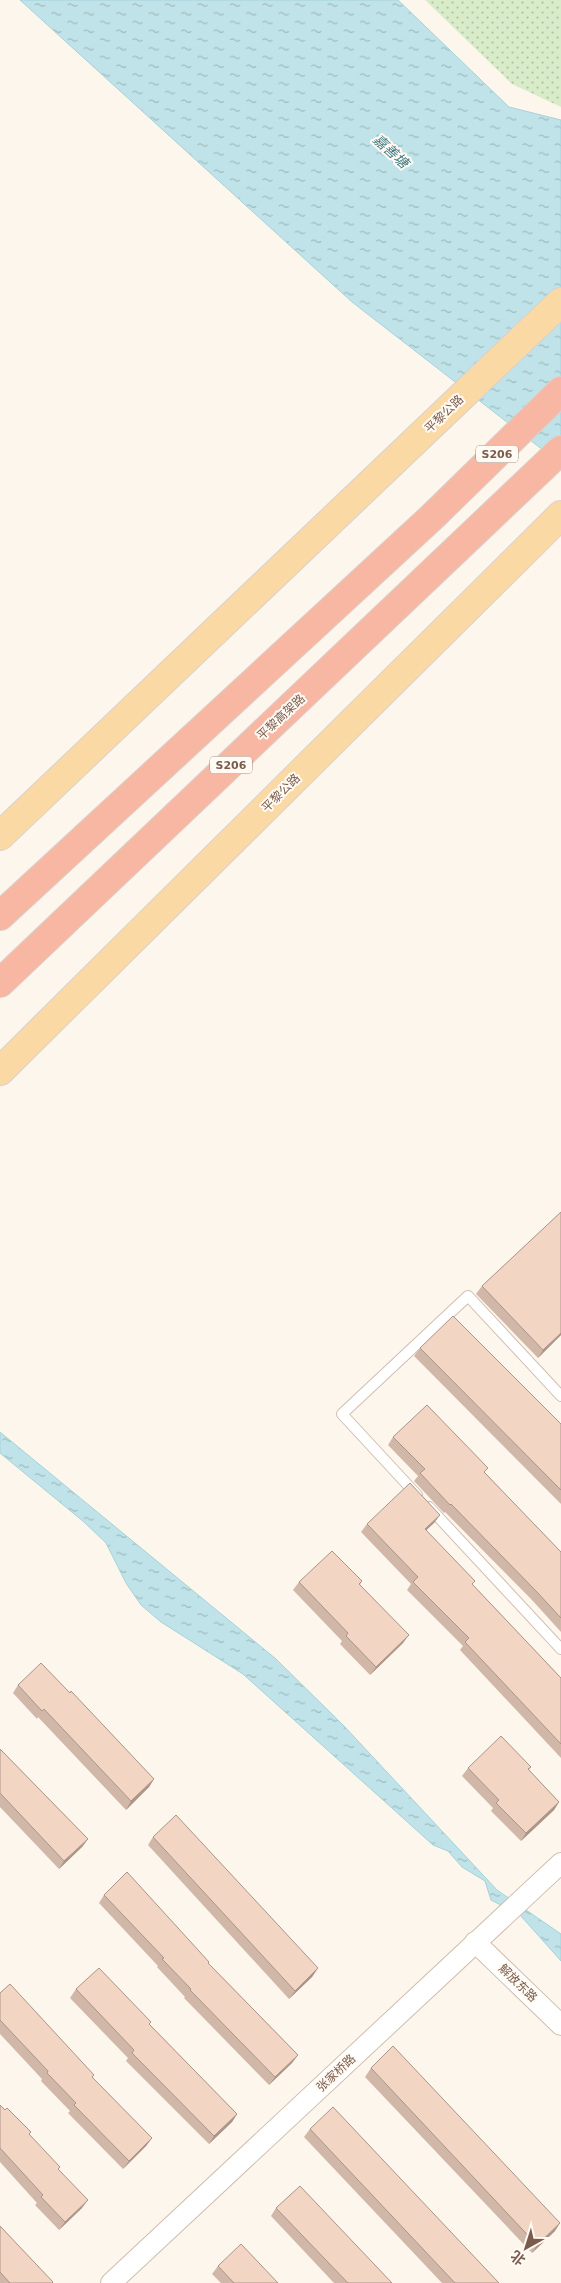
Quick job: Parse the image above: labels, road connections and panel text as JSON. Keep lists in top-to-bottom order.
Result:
{
  "streets": {
    "highway": ["S206", "平黎高架路"],
    "main road": ["平黎公路"],
    "street": ["解放东路", "张家桥路"]
  },
  "crossings": [
    ["解放东路", "张家桥路"]
  ],
  "water": ["嘉善塘"],
  "north": "bottom left"
}
